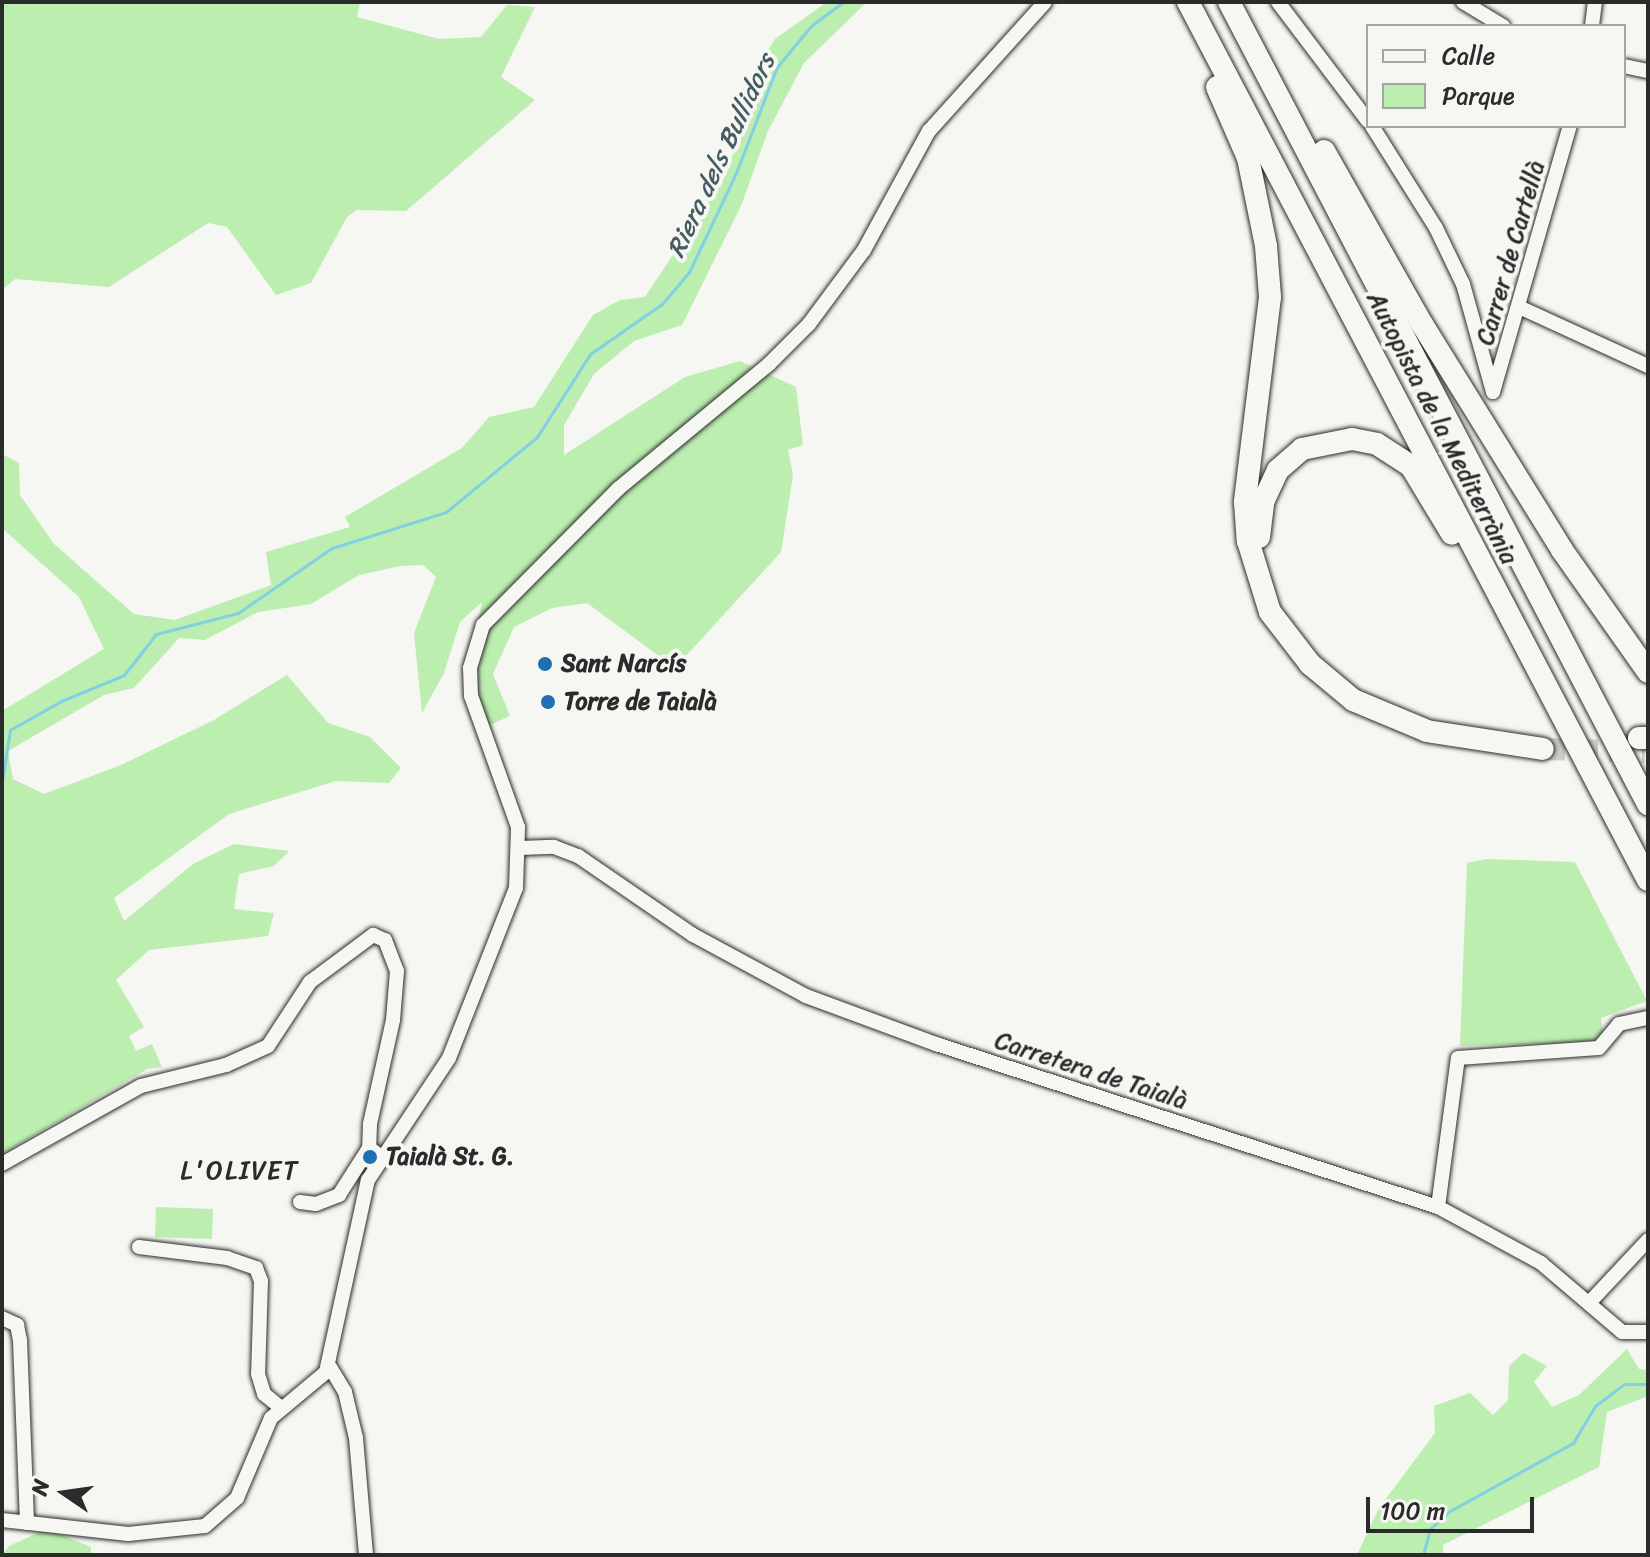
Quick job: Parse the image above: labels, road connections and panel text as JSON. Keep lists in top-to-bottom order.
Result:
{
  "streets": {
    "highway": ["Autopista de la Mediterrània"],
    "street": ["Carrer de Cartellà", "Carretera de Taialà"]
  },
  "districts": ["L'OLIVET"],
  "water": ["Riera dels Bullidors"],
  "places": ["Sant Narcís", "Torre de Taialà", "Taialà St. G."],
  "legend": ["Calle", "Parque"],
  "scale_bar": "100 m",
  "north": "left"
}
